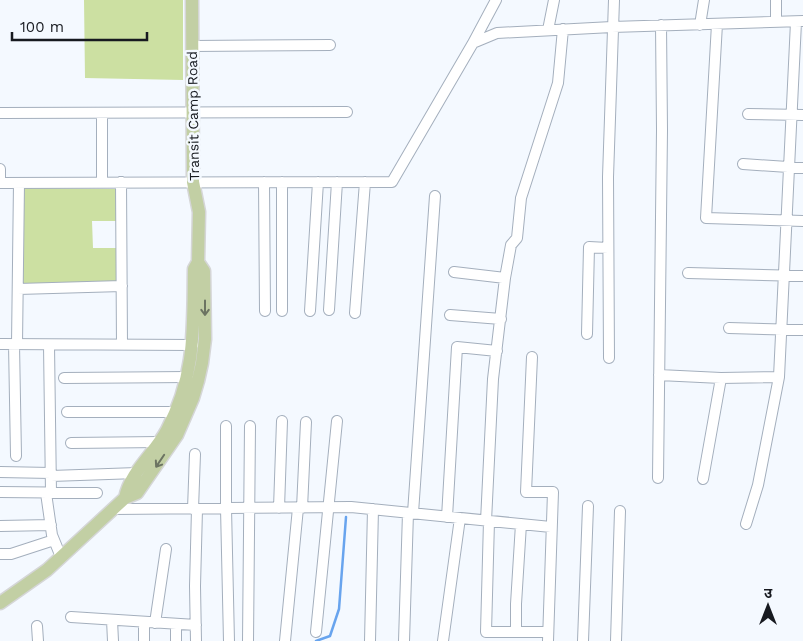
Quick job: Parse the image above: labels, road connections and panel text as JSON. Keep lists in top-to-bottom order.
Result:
{
  "streets": {
    "main road": ["Transit Camp Road"]
  },
  "scale_bar": "100 m",
  "north": "top"
}
